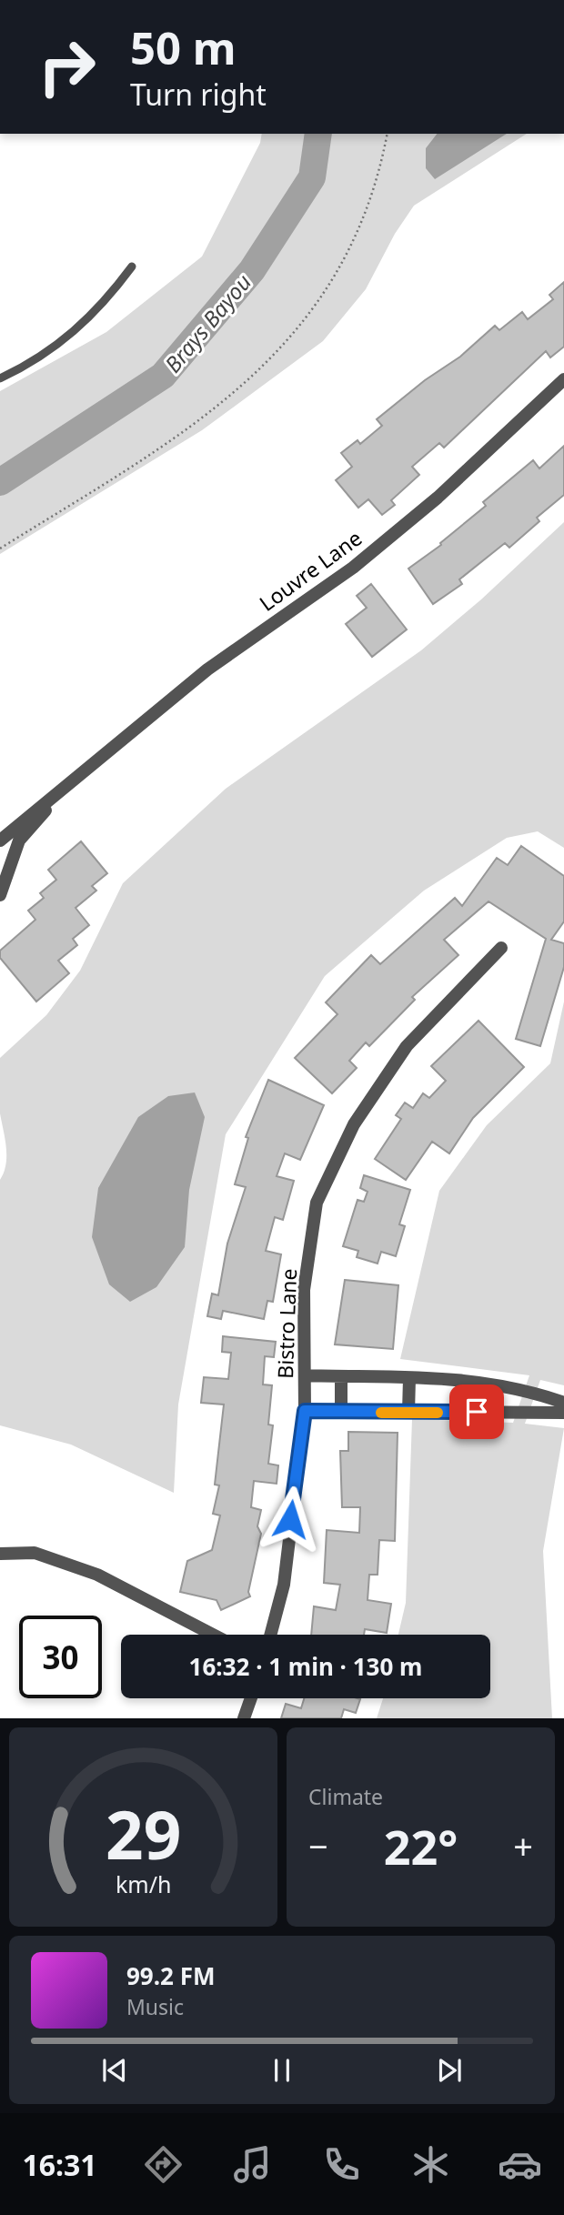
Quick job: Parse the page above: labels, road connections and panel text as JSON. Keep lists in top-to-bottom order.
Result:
{
  "streets": {
    "street": ["Louvre Lane", "Bistro Lane"]
  },
  "water": ["Brays Bayou"],
  "page": {
    "turn": ["50 m", "Turn right"],
    "limit": "30",
    "trip": "16:32 · 1 min · 130 m",
    "tile": "Climate",
    "heat": ["−", "22°", "+"],
    "song": ["99.2 FM", "Music"],
    "tabs": "16:31",
    "gauge": ["29", "km/h"]
  }
}
